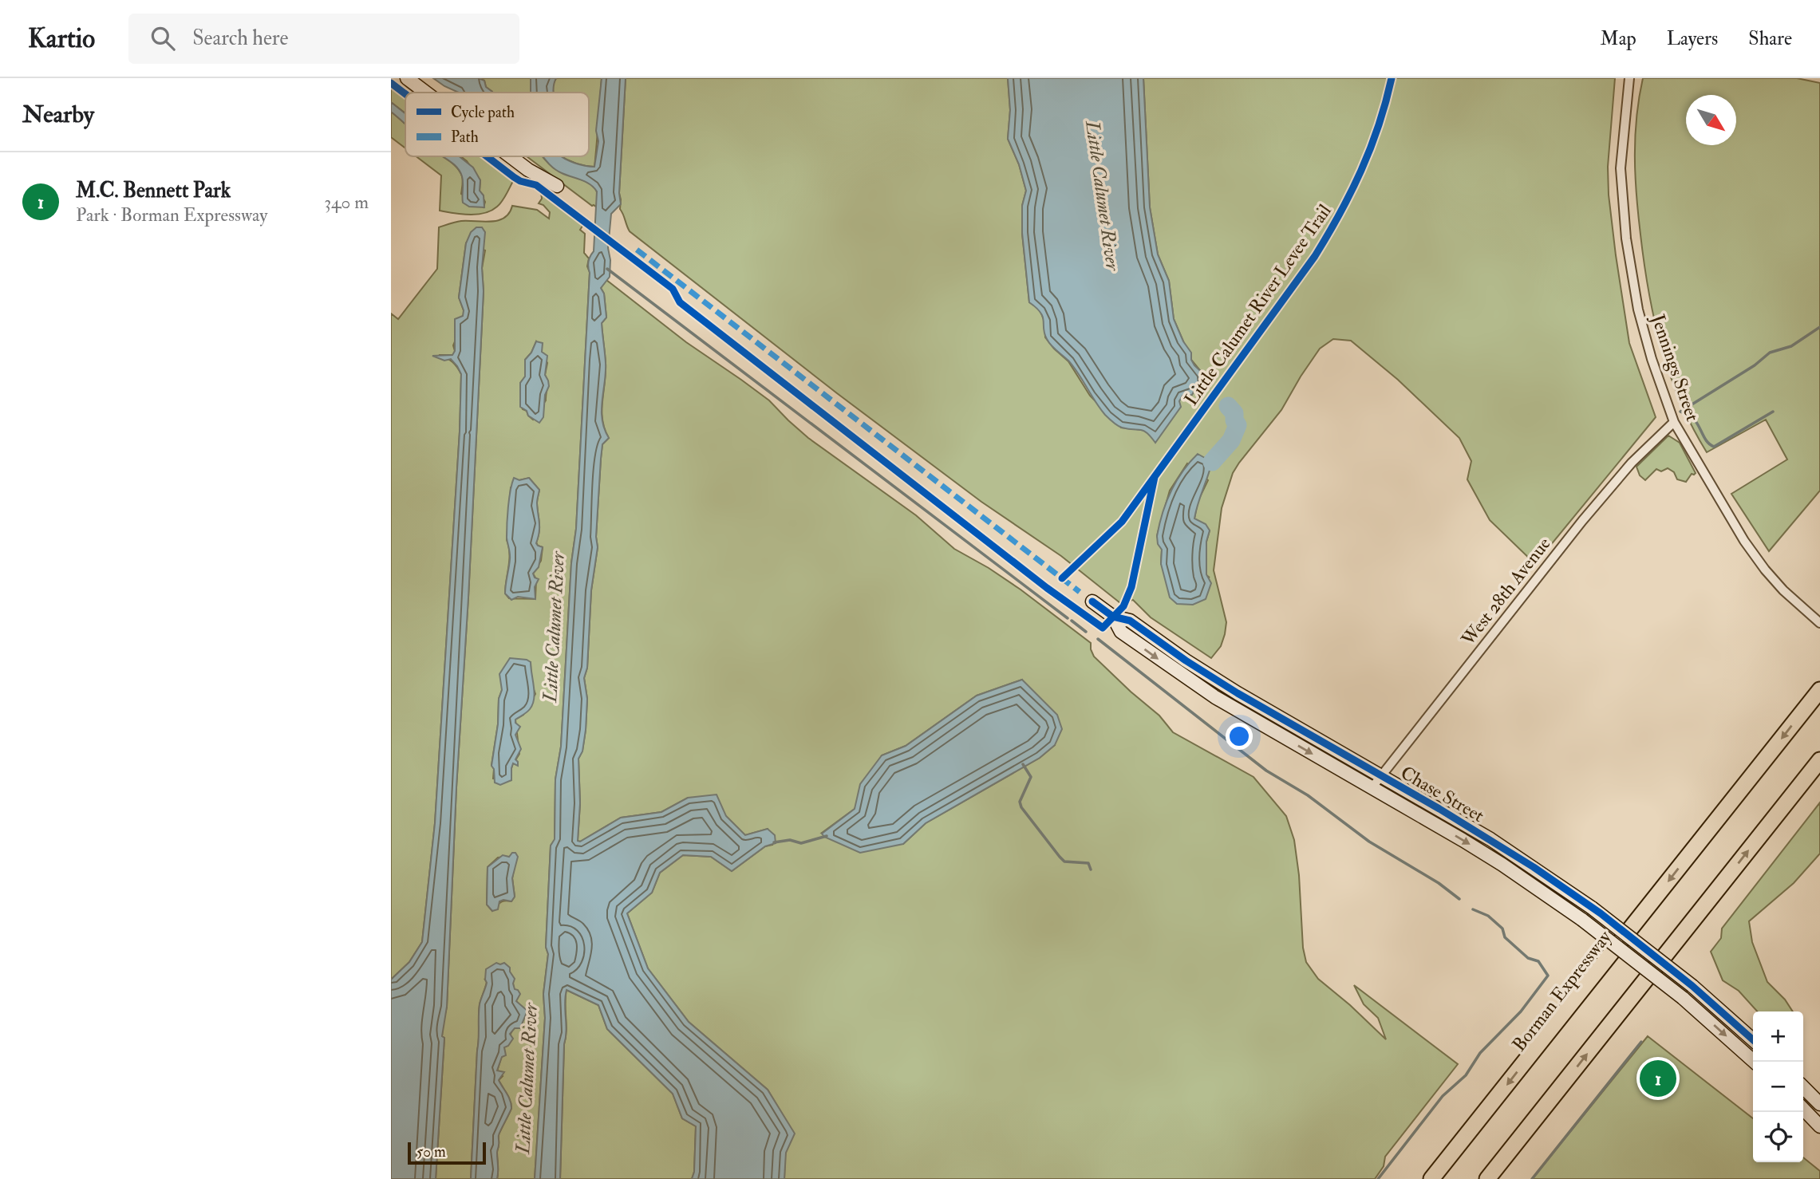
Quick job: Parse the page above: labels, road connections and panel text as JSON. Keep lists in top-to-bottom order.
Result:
{
  "streets": {
    "highway": ["Borman Expressway"],
    "street": ["Jennings Street", "West 28th Avenue", "Chase Street"],
    "cycle path": ["Little Calumet River Levee Trail"]
  },
  "crossings": [
    ["Jennings Street", "West 28th Avenue"],
    ["West 28th Avenue", "Chase Street"]
  ],
  "water": ["Little Calumet River"],
  "legend": ["Cycle path", "Path"],
  "scale_bar": "50 m",
  "north": "bottom right",
  "page": {
    "header": "Kartio",
    "search": "Search here",
    "nav": ["Map", "Layers", "Share"],
    "heading": "Nearby",
    "list": [
      {
        "mark": "1",
        "name": "M.C. Bennett Park",
        "note": "Park · Borman Expressway",
        "value": "340 m"
      }
    ],
    "map_buttons": ["+", "−"],
    "pins": "1",
    "scale": "50 m"
  }
}
